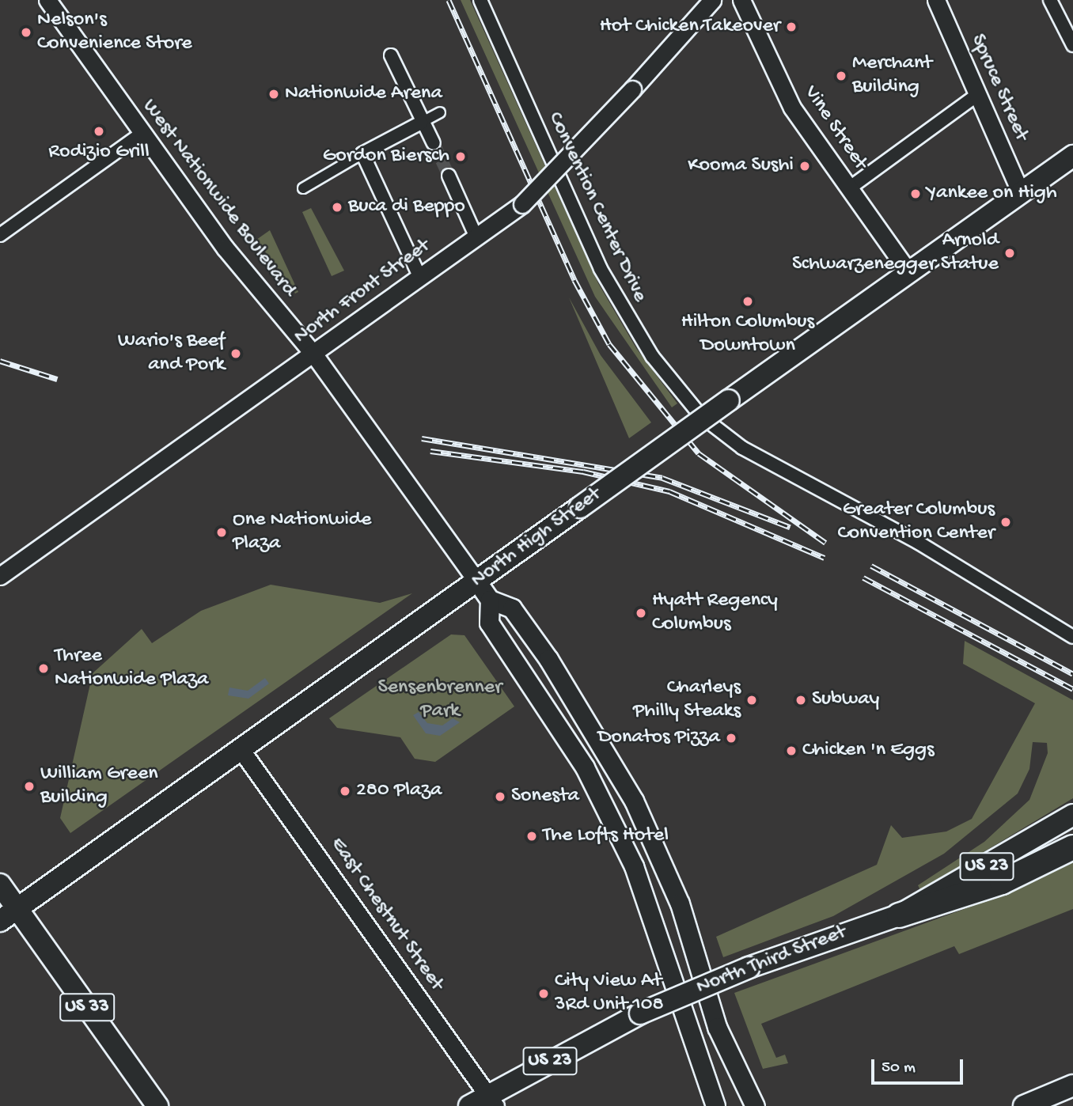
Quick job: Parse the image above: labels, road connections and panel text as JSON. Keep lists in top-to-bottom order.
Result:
{
  "streets": {
    "main road": [
      "North High Street",
      "US 23",
      "North Third Street",
      "US 33"
    ],
    "street": [
      "Spruce Street",
      "Vine Street",
      "West Nationwide Boulevard",
      "Convention Center Drive",
      "North Front Street",
      "East Chestnut Street"
    ]
  },
  "crossings": [
    ["Spruce Street", "North High Street"],
    ["Vine Street", "North High Street"],
    ["West Nationwide Boulevard", "North Front Street"],
    ["West Nationwide Boulevard", "North High Street"],
    ["North High Street", "East Chestnut Street"],
    ["North High Street", "US 33"],
    ["East Chestnut Street", "North Third Street"]
  ],
  "parks": ["Sensenbrenner Park"],
  "places": [
    "Hot Chicken Takeover",
    "Nelson's Convenience Store",
    "Merchant Building",
    "Nationwide Arena",
    "Rodizio Grill",
    "Gordon Biersch",
    "Kooma Sushi",
    "Yankee on High",
    "Buca di Beppo",
    "Arnold Schwarzenegger Statue",
    "Hilton Columbus Downtown",
    "Wario's Beef and Pork",
    "Greater Columbus Convention Center",
    "One Nationwide Plaza",
    "Hyatt Regency Columbus",
    "Three Nationwide Plaza",
    "Charleys Philly Steaks",
    "Subway",
    "Donatos Pizza",
    "Chicken 'n Eggs",
    "William Green Building",
    "280 Plaza",
    "Sonesta",
    "The Lofts Hotel",
    "City View At 3Rd Unit 108"
  ],
  "scale_bar": "50 m"
}
